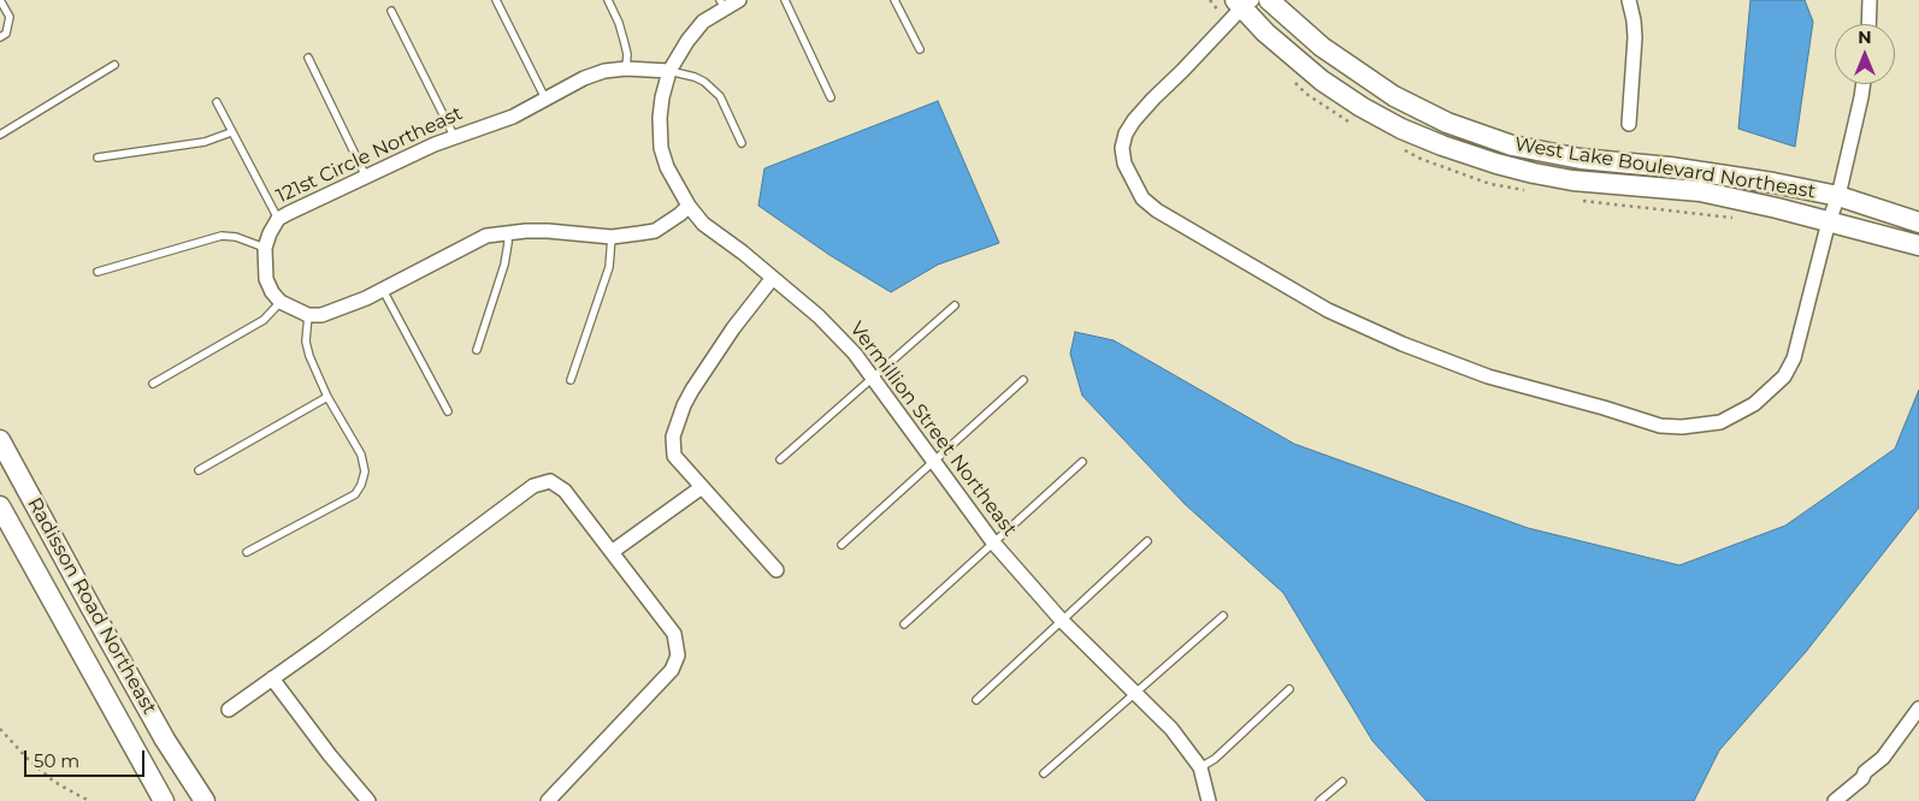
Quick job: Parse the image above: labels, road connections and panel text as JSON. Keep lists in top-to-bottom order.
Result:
{
  "streets": {
    "street": [
      "121st Circle Northeast",
      "West Lake Boulevard Northeast",
      "Vermillion Street Northeast",
      "Radisson Road Northeast"
    ]
  },
  "crossings": [
    ["121st Circle Northeast", "Vermillion Street Northeast"]
  ],
  "scale_bar": "50 m",
  "north": "top"
}
